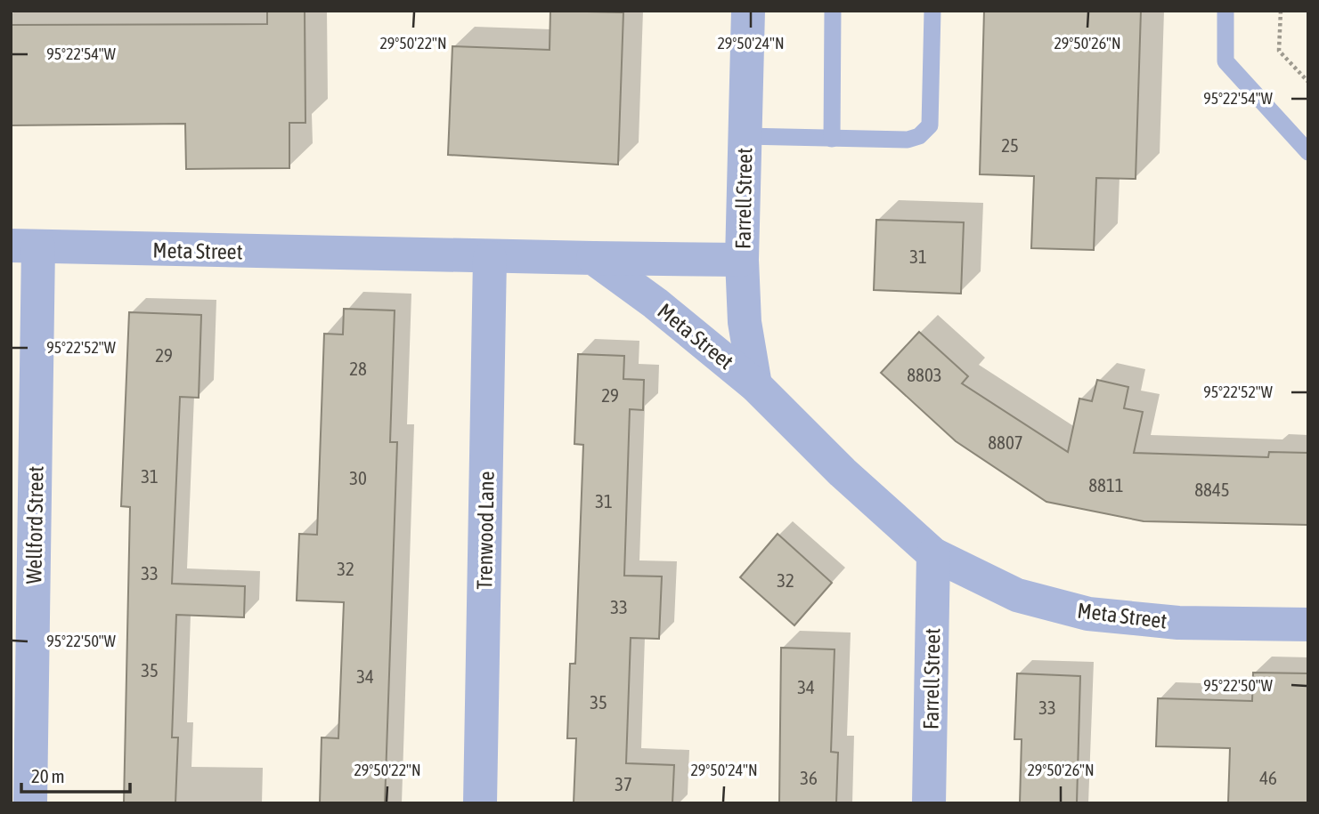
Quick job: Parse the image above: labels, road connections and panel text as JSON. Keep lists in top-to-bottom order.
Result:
{
  "streets": {
    "street": [
      "Farrell Street",
      "Meta Street",
      "Wellford Street",
      "Trenwood Lane"
    ]
  },
  "crossings": [
    ["Farrell Street", "Meta Street"],
    ["Meta Street", "Wellford Street"],
    ["Meta Street", "Trenwood Lane"]
  ],
  "house_numbers": [
    "25",
    "31",
    "29",
    "28",
    "8803",
    "29",
    "8807",
    "31",
    "30",
    "8811",
    "8845",
    "31",
    "32",
    "33",
    "32",
    "33",
    "35",
    "34",
    "34",
    "35",
    "33",
    "36",
    "46",
    "37"
  ],
  "scale_bar": "20 m",
  "coordinates": [
    "29°50'22\"N",
    "29°50'24\"N",
    "29°50'26\"N",
    "95°22'54\"W",
    "95°22'52\"W",
    "95°22'50\"W"
  ]
}
